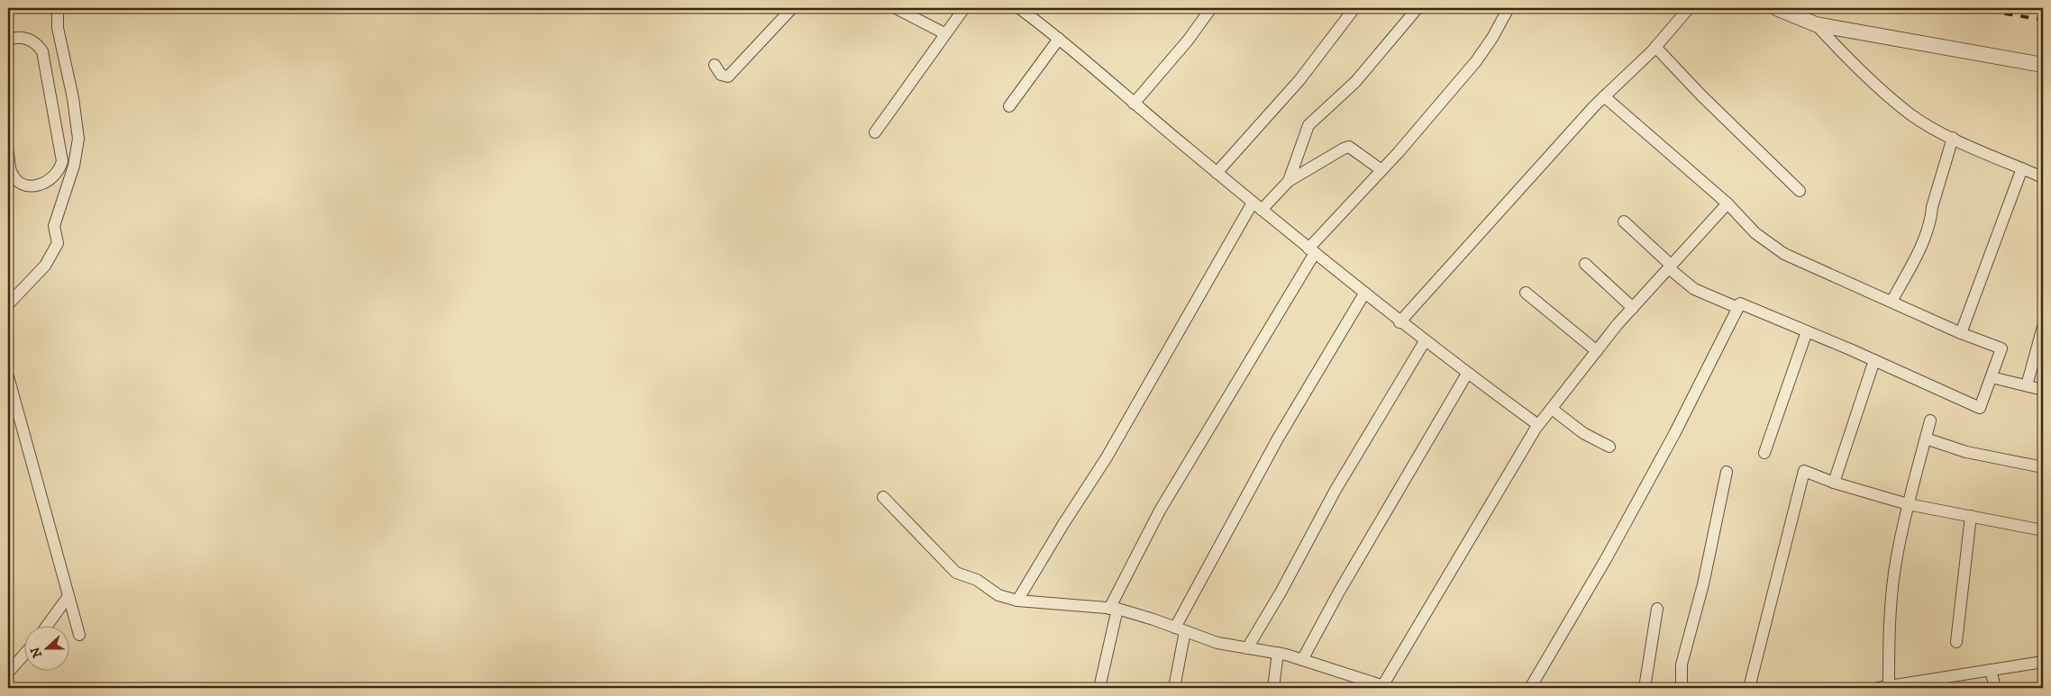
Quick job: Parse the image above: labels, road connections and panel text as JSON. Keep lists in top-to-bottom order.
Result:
{
  "north": "left"
}
